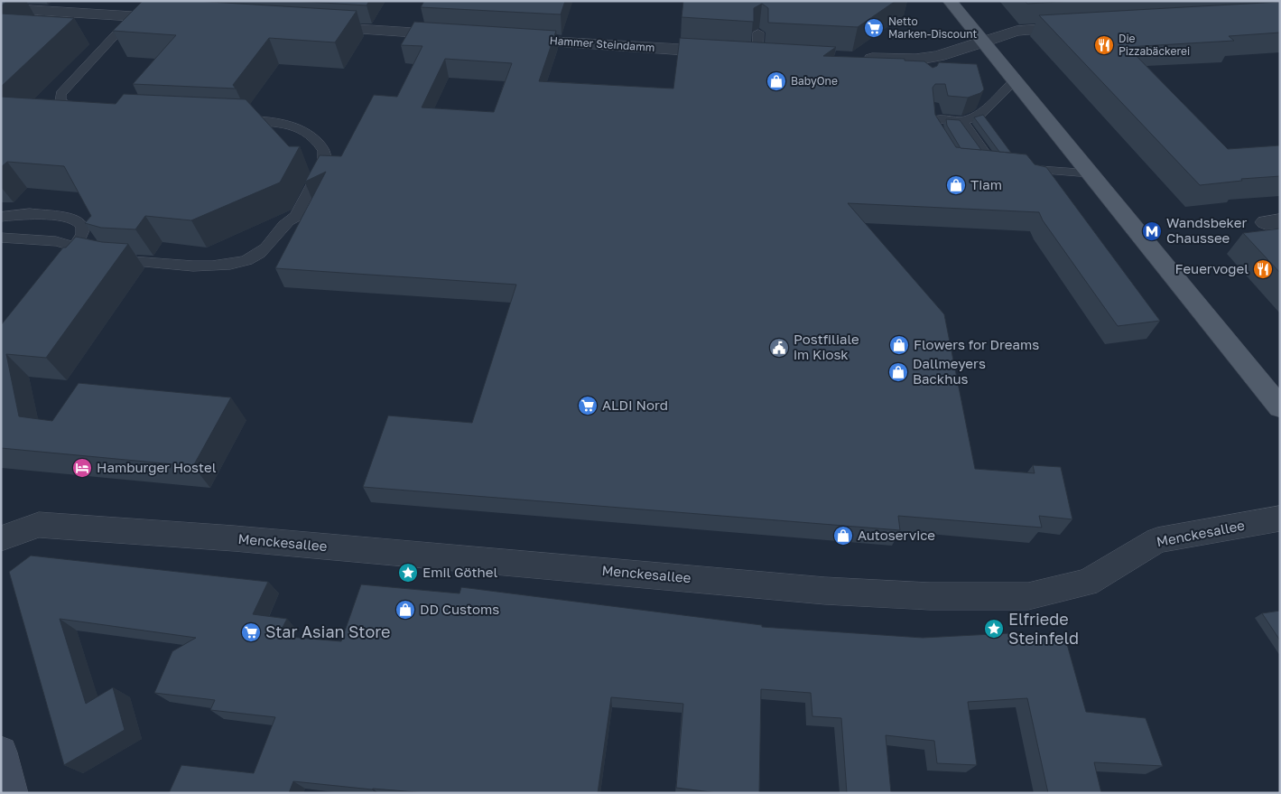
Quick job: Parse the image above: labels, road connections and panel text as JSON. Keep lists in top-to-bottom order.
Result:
{
  "streets": {
    "street": ["Hammer Steindamm", "Menckesallee"]
  },
  "places": {
    "supermarket": ["Netto Marken-Discount", "ALDI Nord", "Star Asian Store"],
    "restaurant": ["Die Pizzabäckerei", "Feuervogel"],
    "shop": [
      "BabyOne",
      "Tiam",
      "Flowers for Dreams",
      "Dallmeyers Backhus",
      "Autoservice",
      "DD Customs"
    ],
    "metro station": ["Wandsbeker Chaussee"],
    "public building": ["Postfiliale im Kiosk"],
    "hotel": ["Hamburger Hostel"],
    "place": ["Emil Göthel", "Elfriede Steinfeld"]
  }
}
